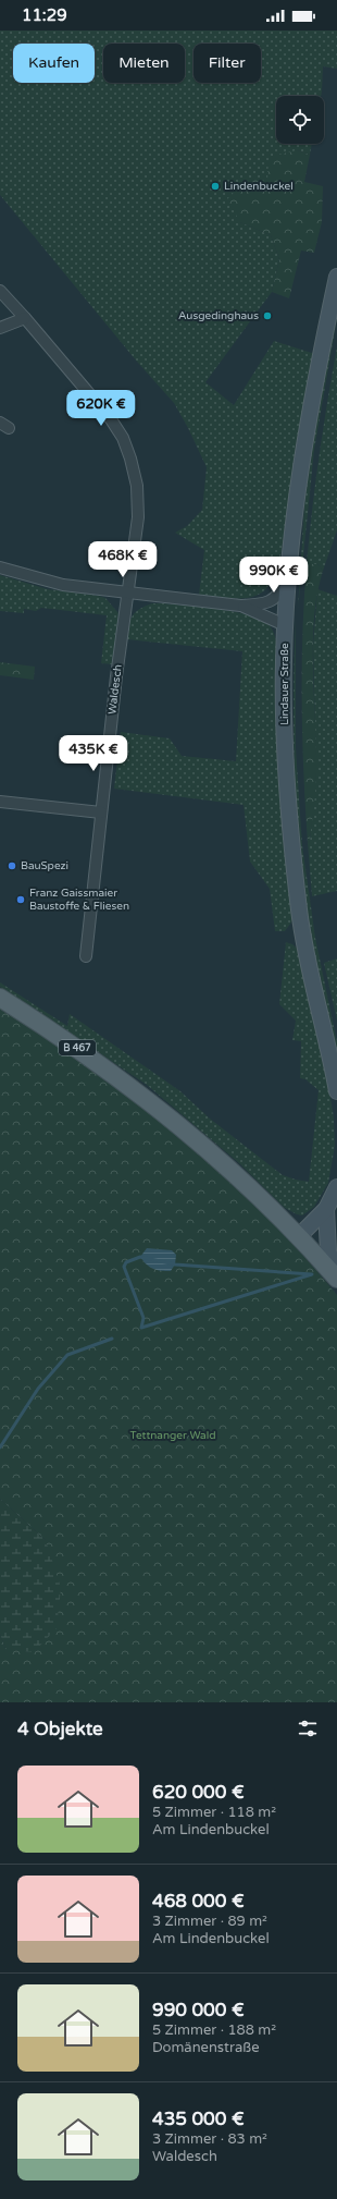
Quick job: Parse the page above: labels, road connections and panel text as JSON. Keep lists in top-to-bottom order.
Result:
{
  "streets": {
    "main road": ["Lindauer Straße", "B 467"],
    "street": ["Waldesch"]
  },
  "parks": ["Tettnanger Wald"],
  "places": [
    "Lindenbuckel",
    "Ausgedinghaus",
    "BauSpezi",
    "Franz Gaissmaier Baustoffe & Fliesen"
  ],
  "page": {
    "status": "11:29",
    "chip": ["Kaufen", "Mieten", "Filter"],
    "price": [
      "620K €",
      "468K €",
      "990K €",
      "435K €"
    ],
    "heading": "4 Objekte",
    "list": [
      {
        "name": "620 000 €",
        "note": "5 Zimmer · 118 m² · Am Lindenbuckel"
      },
      {
        "name": "468 000 €",
        "note": "3 Zimmer · 89 m² · Am Lindenbuckel"
      },
      {
        "name": "990 000 €",
        "note": "5 Zimmer · 188 m² · Domänenstraße"
      },
      {
        "name": "435 000 €",
        "note": "3 Zimmer · 83 m² · Waldesch"
      }
    ]
  }
}
